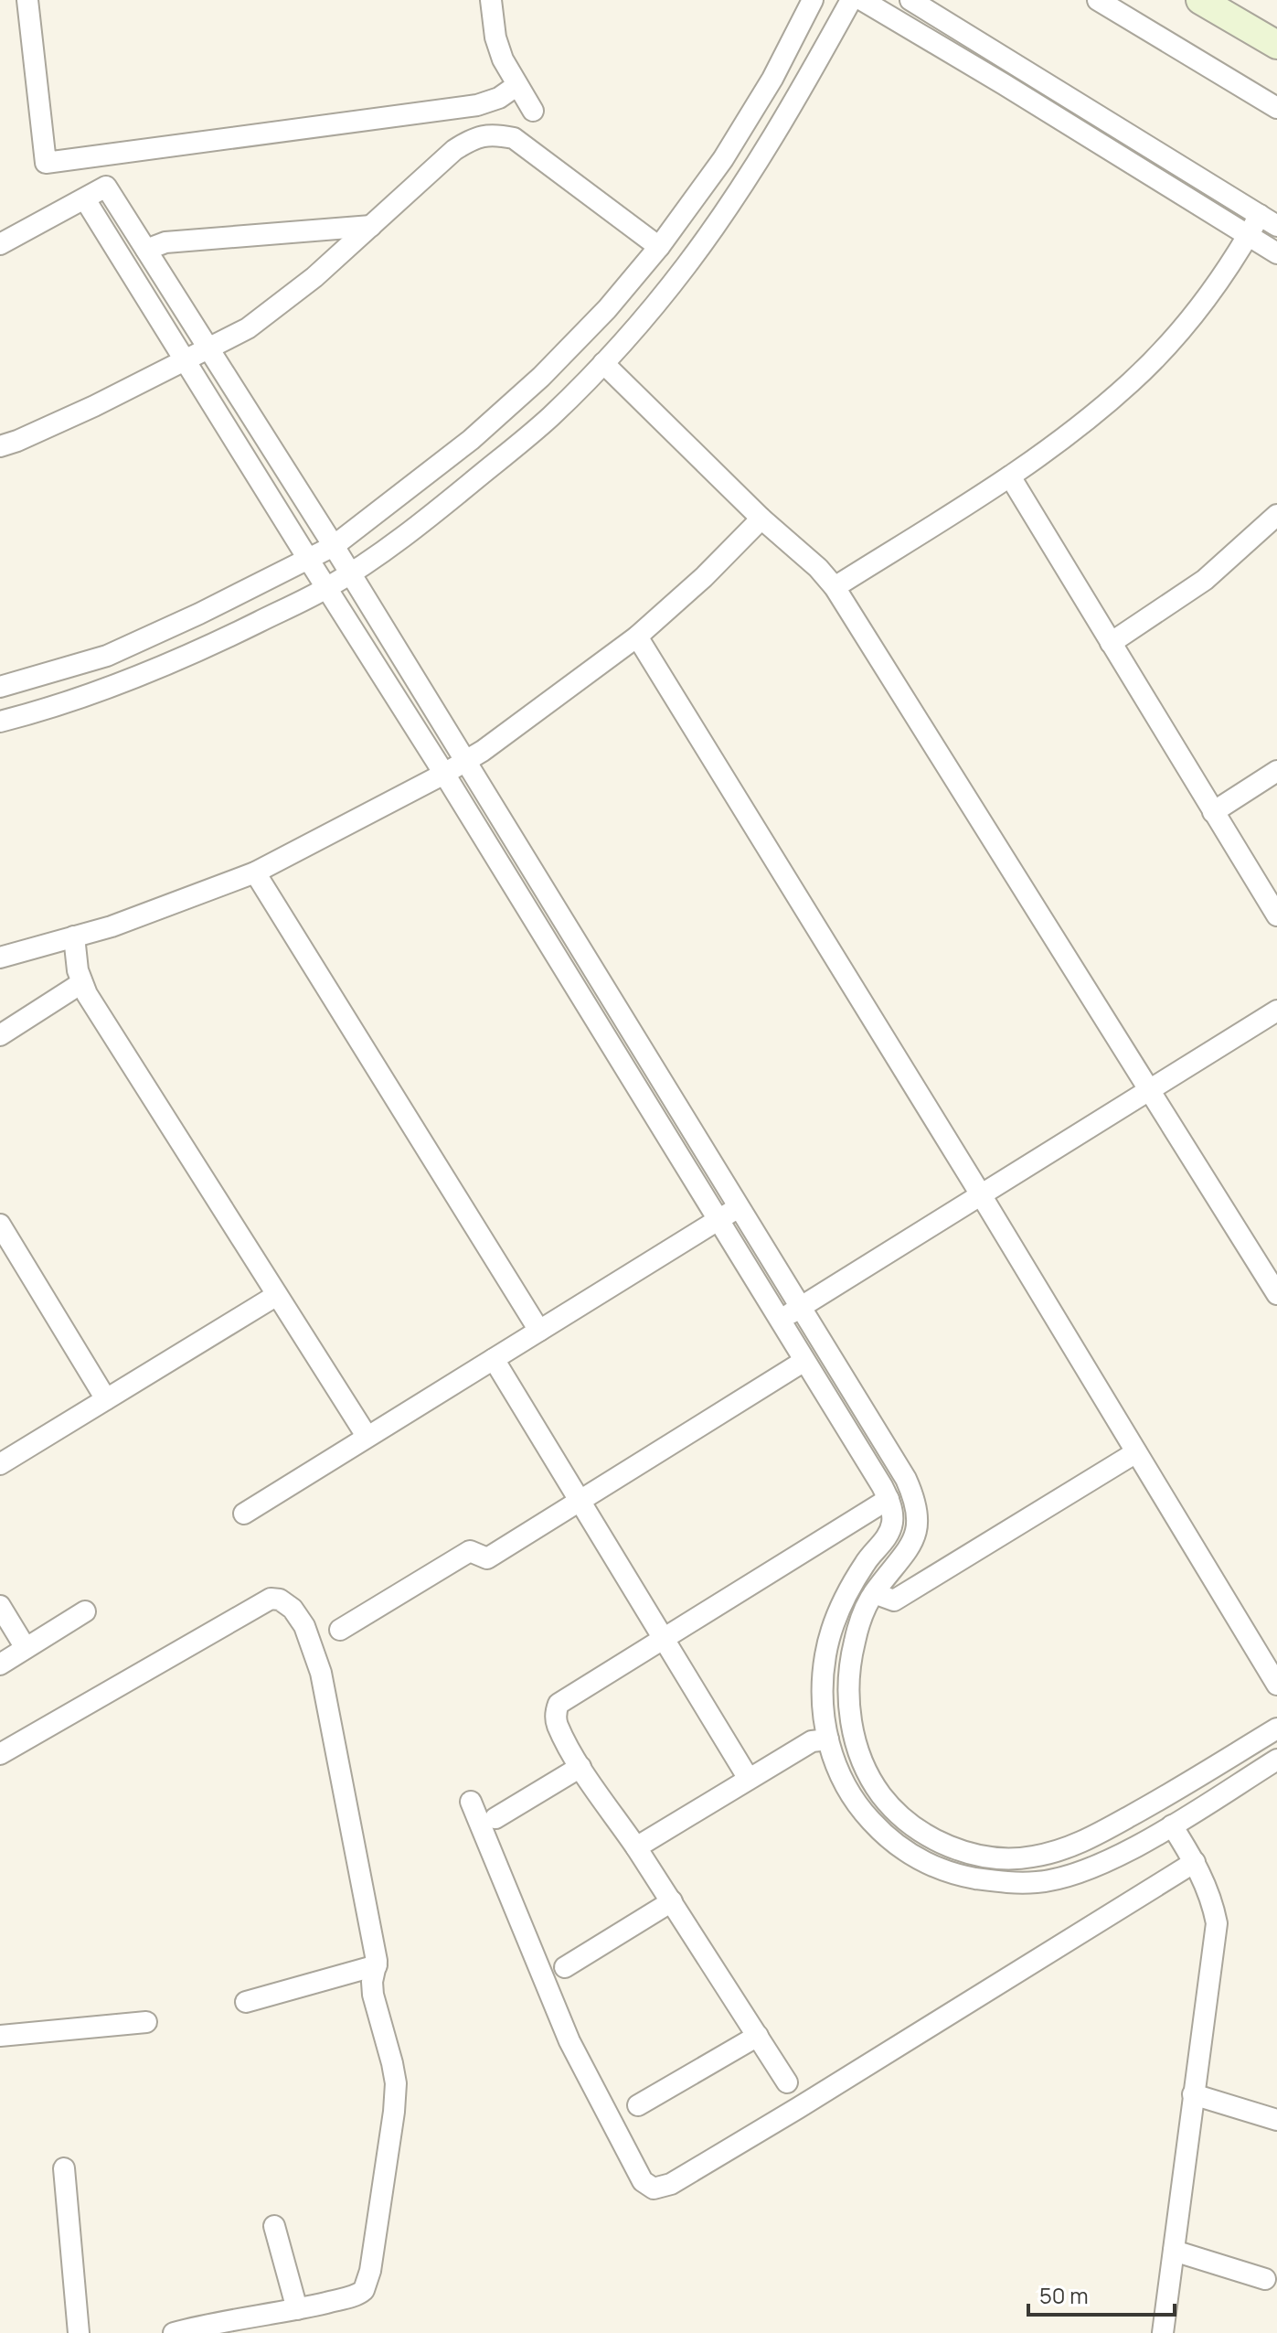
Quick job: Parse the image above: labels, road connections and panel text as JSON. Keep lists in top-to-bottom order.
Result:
{
  "scale_bar": "50 m"
}
